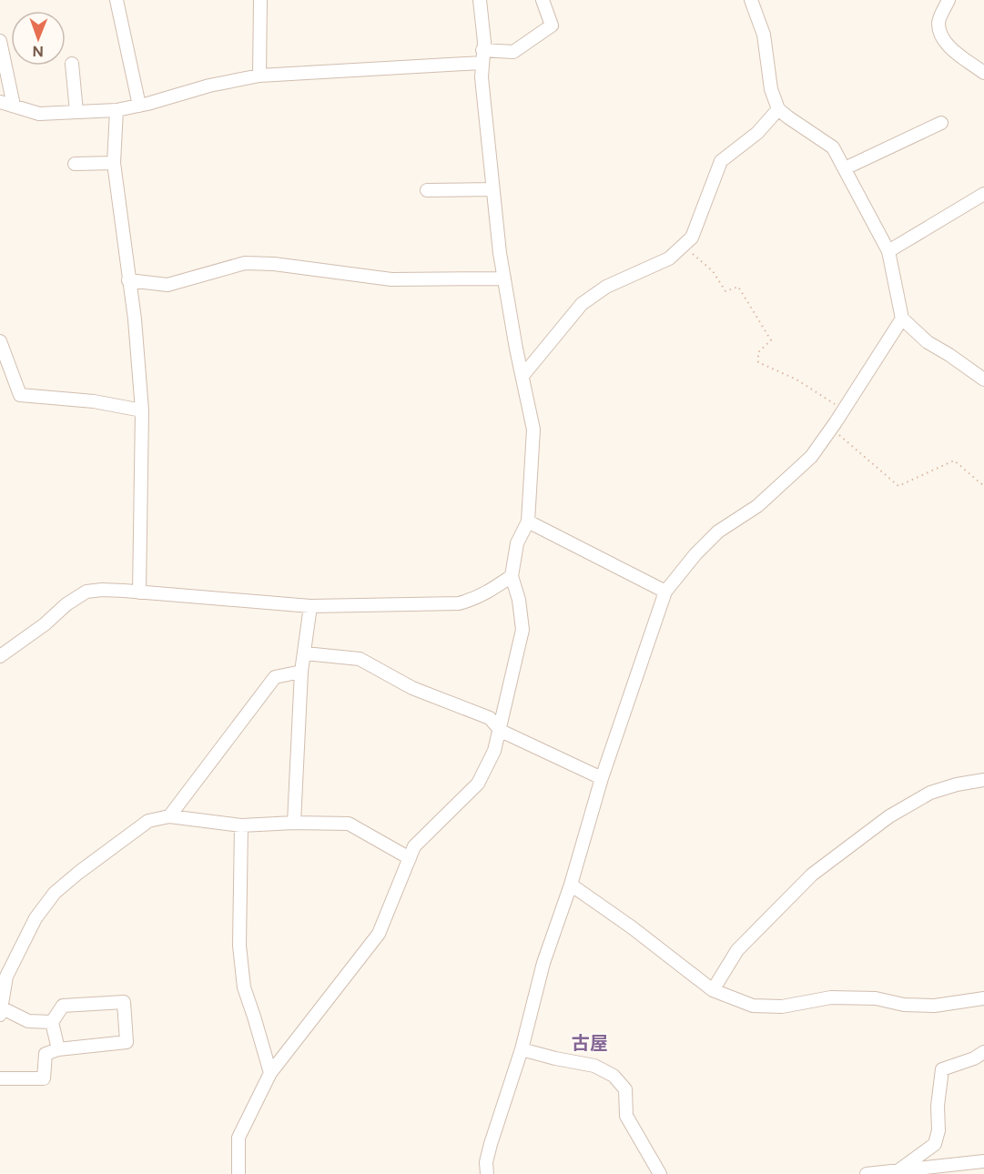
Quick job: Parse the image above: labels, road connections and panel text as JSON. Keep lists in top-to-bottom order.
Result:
{
  "districts": ["古屋"],
  "north": "bottom"
}
